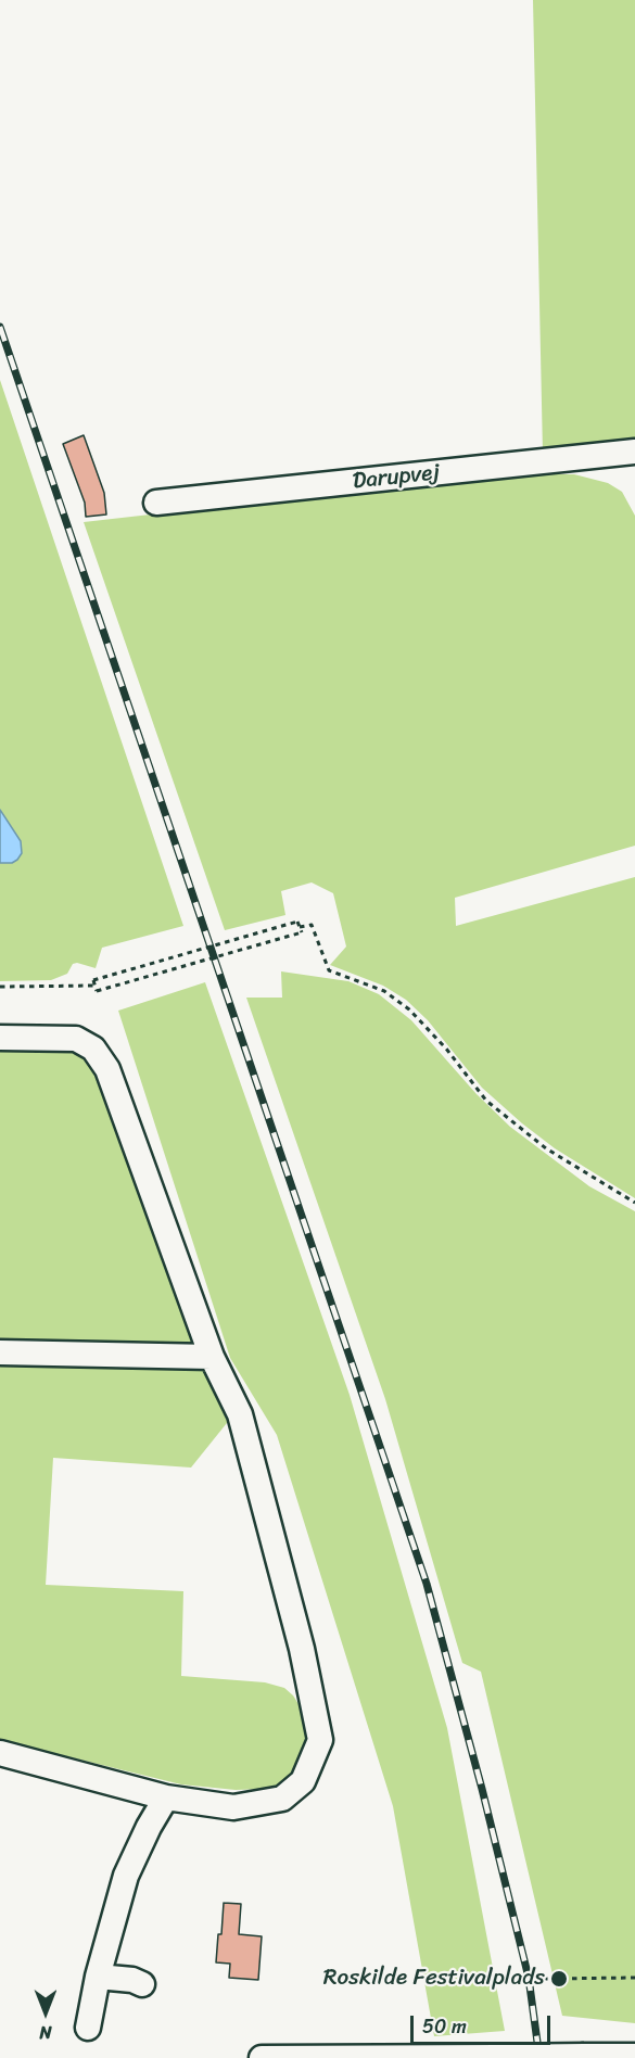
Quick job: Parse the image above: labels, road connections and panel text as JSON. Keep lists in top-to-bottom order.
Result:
{
  "streets": {
    "street": ["Darupvej"]
  },
  "places": ["Roskilde Festivalplads"],
  "scale_bar": "50 m",
  "north": "bottom"
}
